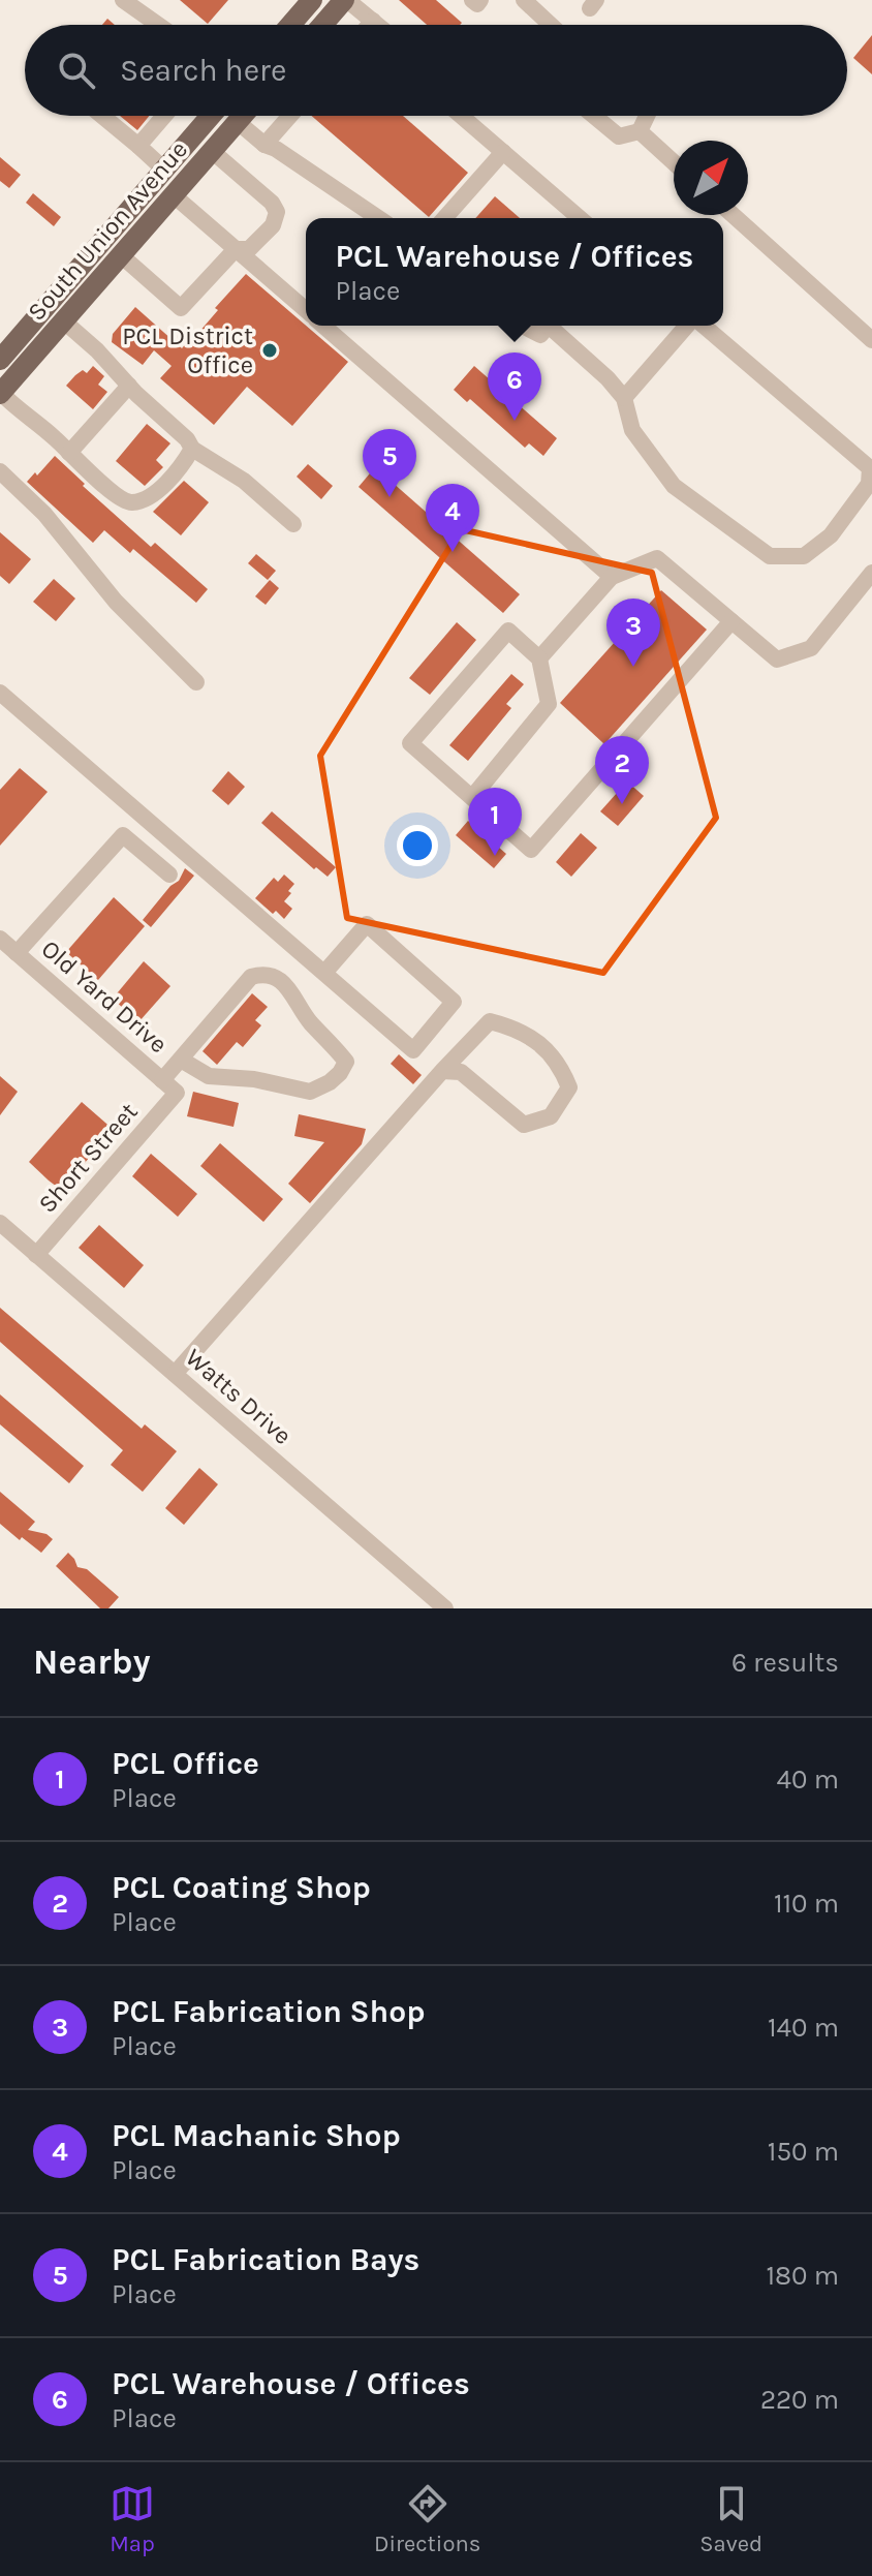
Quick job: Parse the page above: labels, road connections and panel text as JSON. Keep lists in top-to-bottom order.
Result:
{
  "streets": {
    "main road": ["South Union Avenue"],
    "street": ["Old Yard Drive", "Short Street", "Watts Drive"]
  },
  "crossings": [
    ["Old Yard Drive", "Short Street"],
    ["Short Street", "Watts Drive"]
  ],
  "places": ["PCL District Office"],
  "north": "top right",
  "page": {
    "search": "Search here",
    "popup": ["PCL Warehouse / Offices", "Place"],
    "pins": [
      "6",
      "5",
      "4",
      "3",
      "2",
      "1"
    ],
    "heading": ["Nearby", "6 results"],
    "list": [
      {
        "mark": "1",
        "name": "PCL Office",
        "note": "Place",
        "value": "40 m"
      },
      {
        "mark": "2",
        "name": "PCL Coating Shop",
        "note": "Place",
        "value": "110 m"
      },
      {
        "mark": "3",
        "name": "PCL Fabrication Shop",
        "note": "Place",
        "value": "140 m"
      },
      {
        "mark": "4",
        "name": "PCL Machanic Shop",
        "note": "Place",
        "value": "150 m"
      },
      {
        "mark": "5",
        "name": "PCL Fabrication Bays",
        "note": "Place",
        "value": "180 m"
      },
      {
        "mark": "6",
        "name": "PCL Warehouse / Offices",
        "note": "Place",
        "value": "220 m"
      }
    ],
    "nav": ["Map", "Directions", "Saved"]
  }
}
